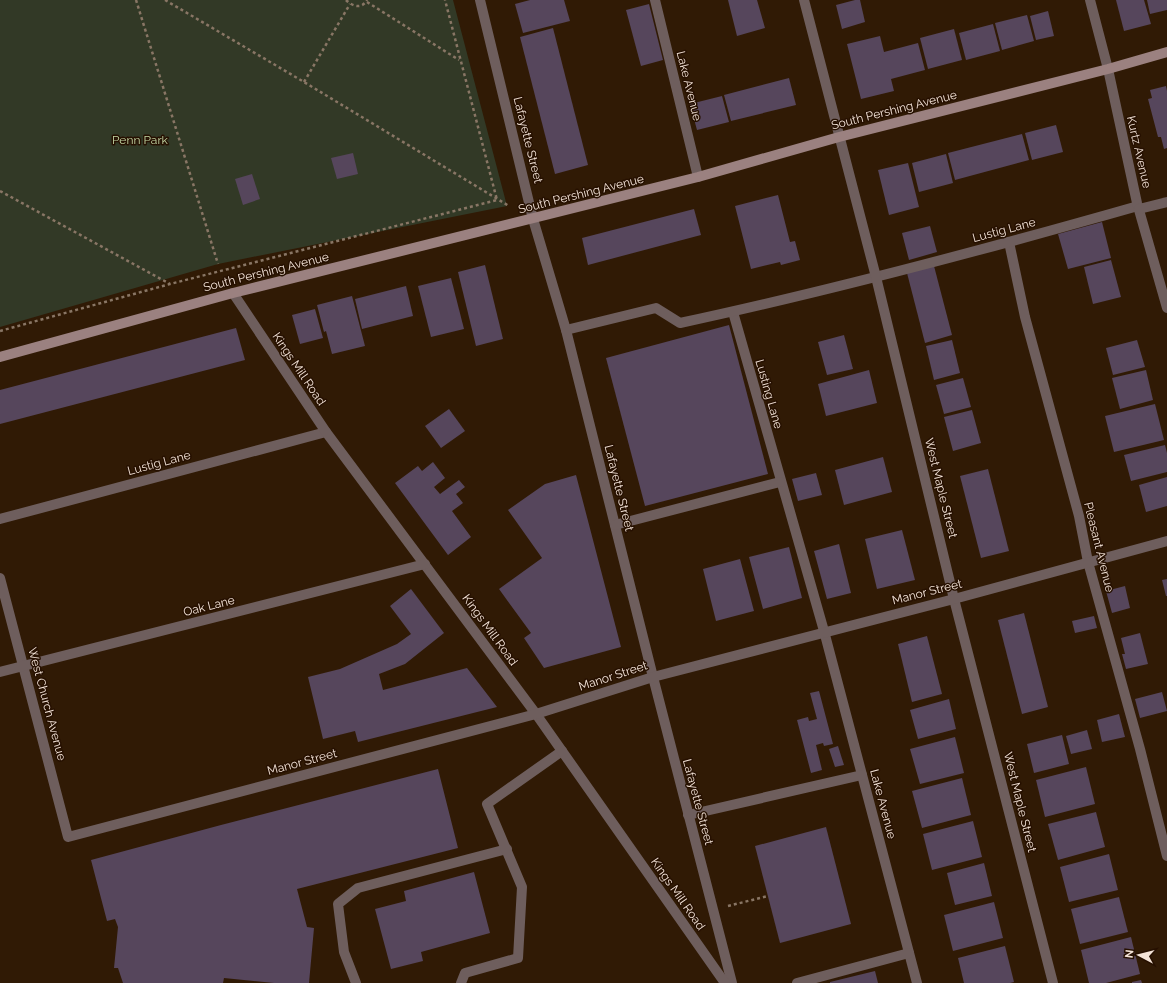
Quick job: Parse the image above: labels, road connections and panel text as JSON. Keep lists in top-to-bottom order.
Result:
{
  "streets": {
    "street": [
      "Lake Avenue",
      "South Pershing Avenue",
      "Lafayette Street",
      "Kurtz Avenue",
      "Lustig Lane",
      "Kings Mill Road",
      "Lusting Lane",
      "West Maple Street",
      "Pleasant Avenue",
      "Manor Street",
      "Oak Lane",
      "West Church Avenue"
    ]
  },
  "crossings": [
    ["Lake Avenue", "South Pershing Avenue"],
    ["Lake Avenue", "Lusting Lane"],
    ["Lake Avenue", "Manor Street"],
    ["South Pershing Avenue", "Lafayette Street"],
    ["South Pershing Avenue", "Kurtz Avenue"],
    ["South Pershing Avenue", "Kings Mill Road"],
    ["South Pershing Avenue", "West Maple Street"],
    ["Lafayette Street", "Lustig Lane"],
    ["Lafayette Street", "Manor Street"],
    ["Kurtz Avenue", "Lustig Lane"],
    ["Lustig Lane", "Kings Mill Road"],
    ["Lustig Lane", "Lusting Lane"],
    ["Lustig Lane", "West Maple Street"],
    ["Lustig Lane", "Pleasant Avenue"],
    ["Kings Mill Road", "Manor Street"],
    ["Kings Mill Road", "Oak Lane"],
    ["Lusting Lane", "Manor Street"],
    ["West Maple Street", "Manor Street"],
    ["Pleasant Avenue", "Manor Street"],
    ["Manor Street", "West Church Avenue"],
    ["Oak Lane", "West Church Avenue"]
  ],
  "parks": ["Penn Park"],
  "north": "left"
}
